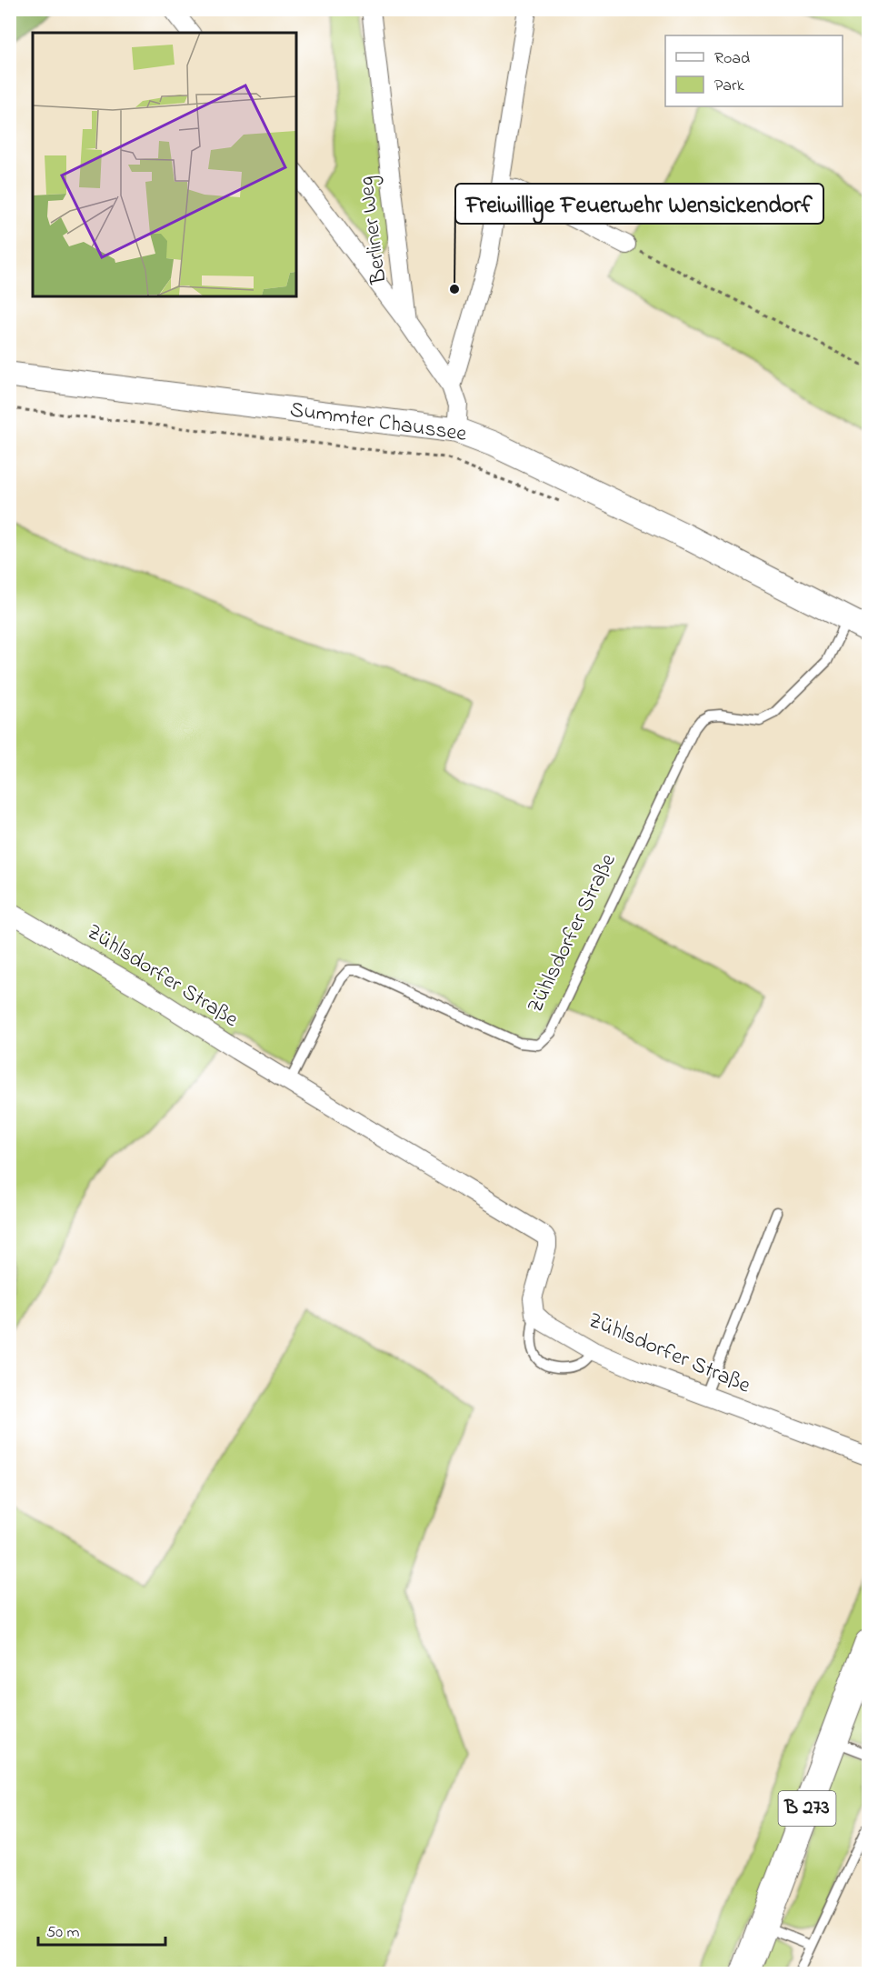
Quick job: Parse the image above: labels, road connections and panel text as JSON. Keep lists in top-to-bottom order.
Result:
{
  "streets": {
    "main road": ["Summter Chaussee", "B 273"],
    "street": ["Berliner Weg", "Zühlsdorfer Straße"]
  },
  "crossings": [
    ["Berliner Weg", "Summter Chaussee"],
    ["Summter Chaussee", "Zühlsdorfer Straße"]
  ],
  "places": ["Freiwillige Feuerwehr Wensickendorf"],
  "legend": ["Road", "Park"],
  "scale_bar": "50 m"
}
